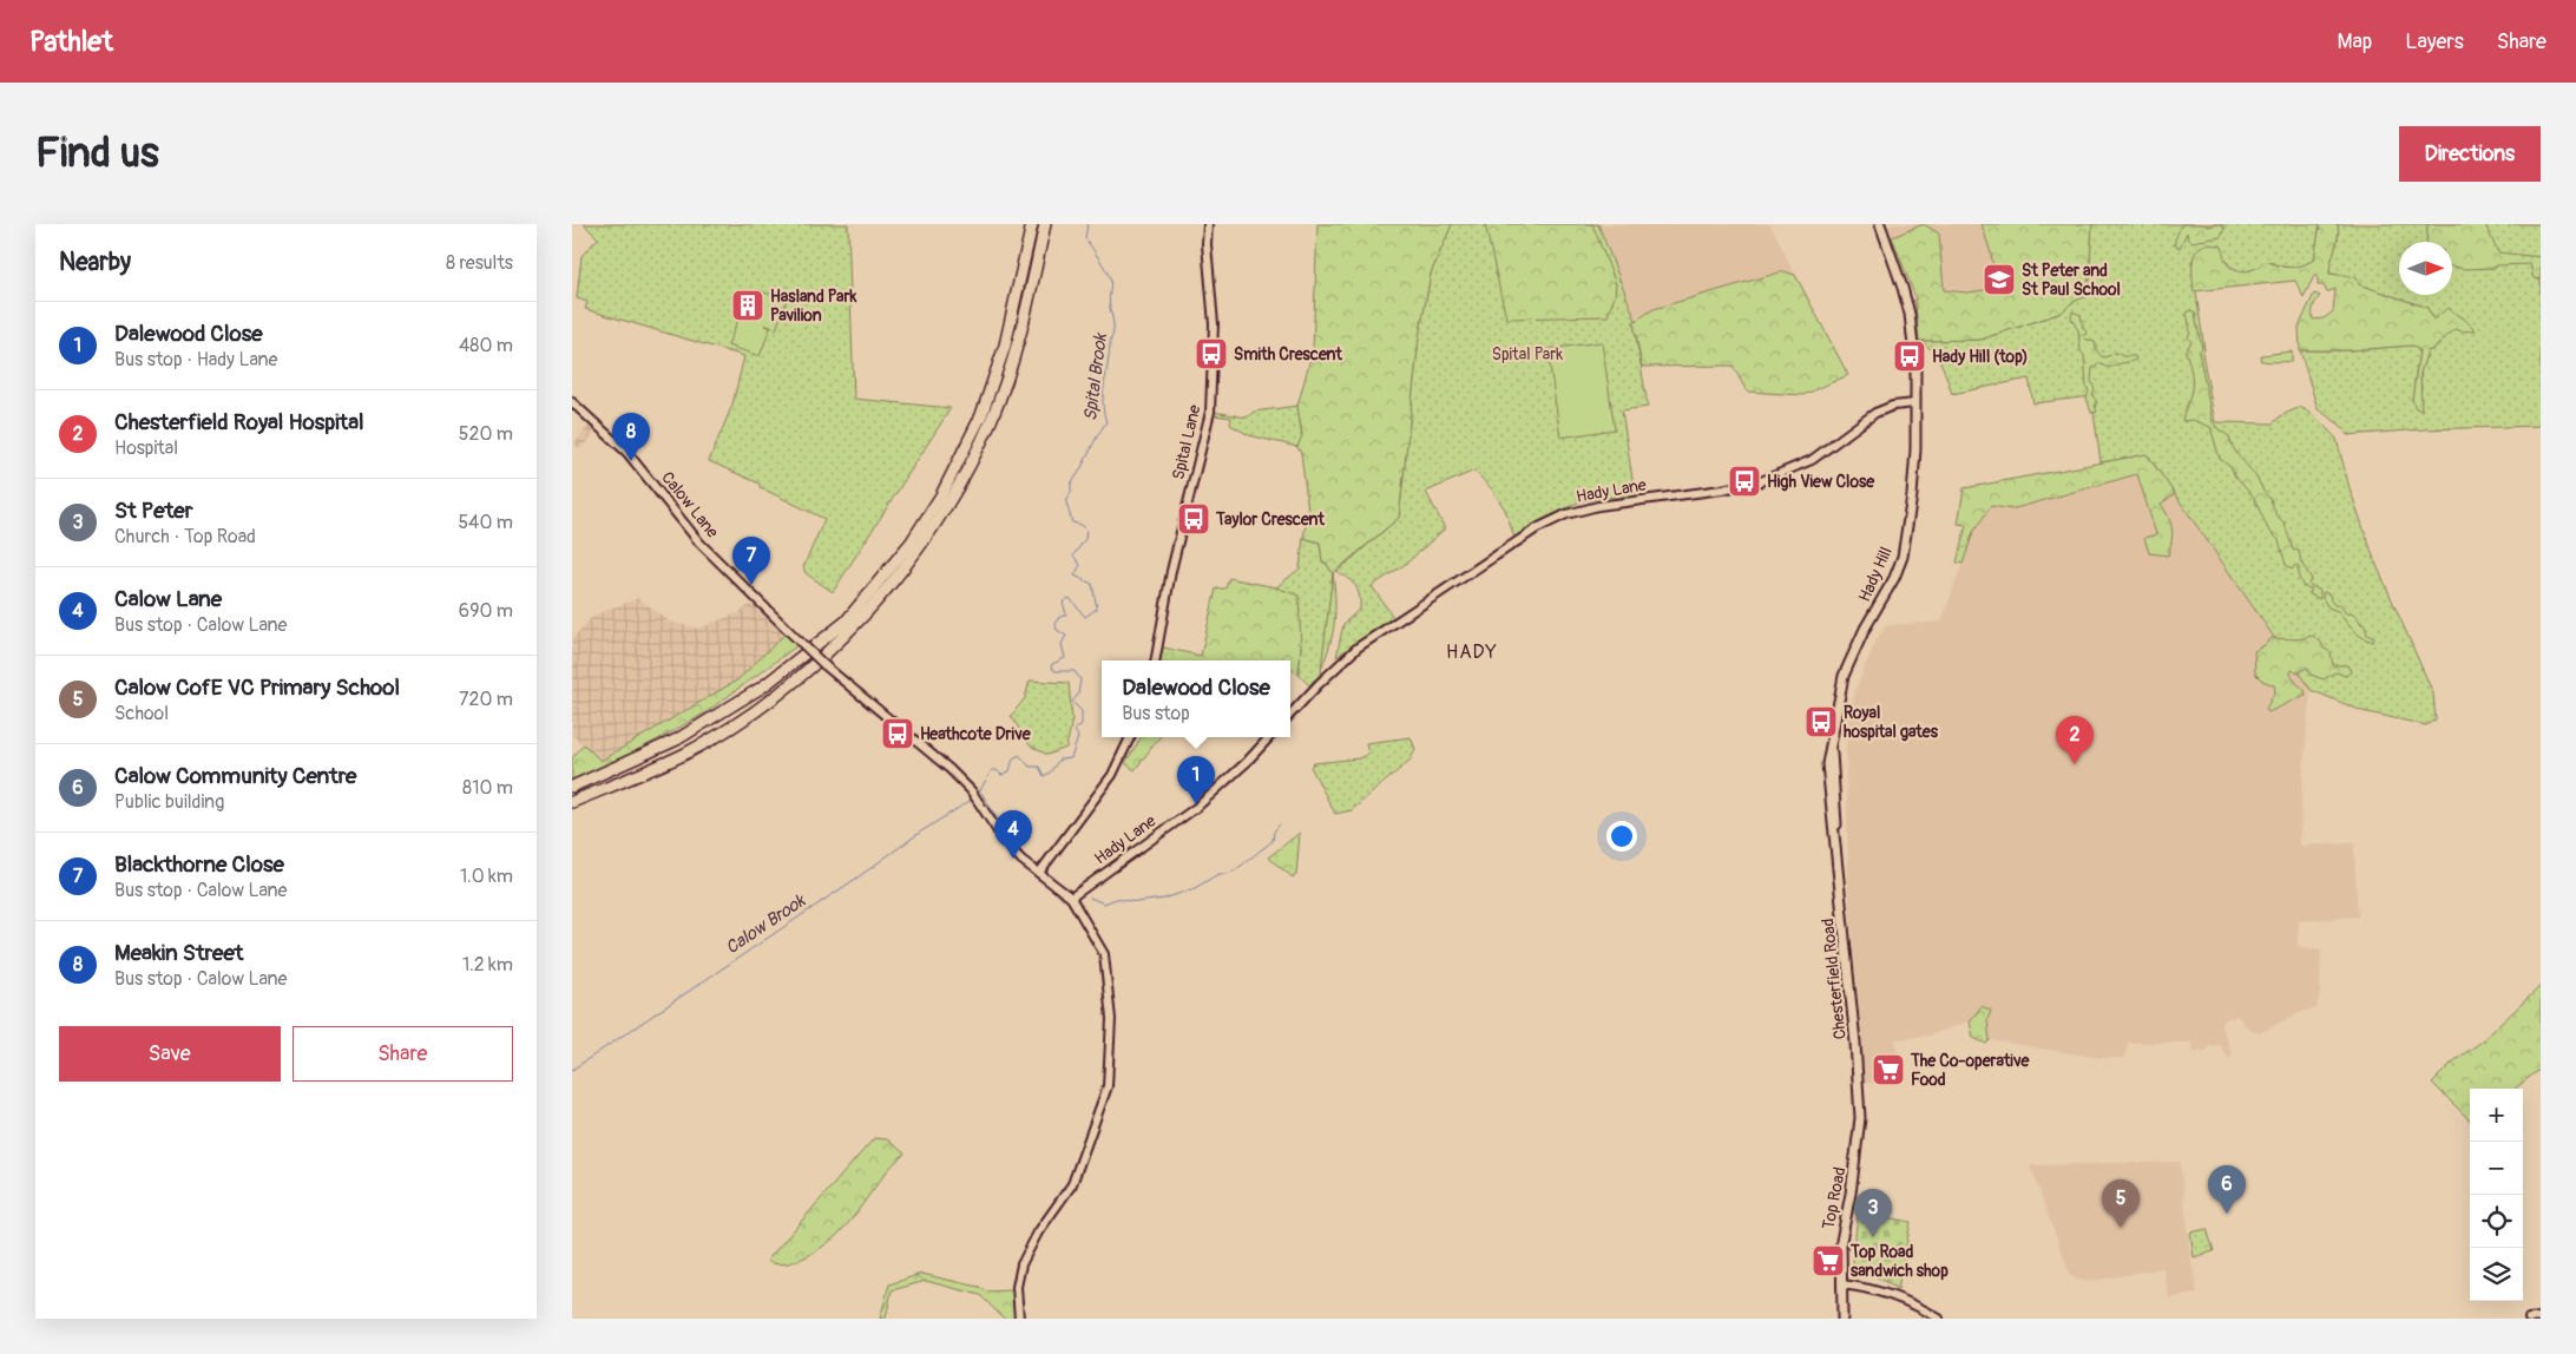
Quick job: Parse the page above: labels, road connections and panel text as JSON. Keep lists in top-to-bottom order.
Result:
{
  "streets": {
    "main road": ["Hady Hill", "Chesterfield Road", "Top Road"],
    "street": ["Spital Lane", "Hady Lane", "Calow Lane"]
  },
  "crossings": [
    ["Hady Lane", "Calow Lane"],
    ["Hady Lane", "Hady Hill"],
    ["Hady Hill", "Chesterfield Road"],
    ["Chesterfield Road", "Top Road"]
  ],
  "districts": ["HADY"],
  "water": ["Spital Brook", "Calow Brook"],
  "parks": ["Spital Park"],
  "places": {
    "school or university": ["St Peter and St Paul School"],
    "building": ["Hasland Park Pavilion"],
    "bus stop": [
      "Smith Crescent",
      "Hady Hill (top)",
      "High View Close",
      "Taylor Crescent",
      "Royal hospital gates",
      "Heathcote Drive"
    ],
    "supermarket": ["The Co-operative Food", "Top Road sandwich shop"]
  },
  "north": "right",
  "page": {
    "header": "Pathlet",
    "nav": ["Map", "Layers", "Share"],
    "buttons": [
      "Directions",
      ["Save", "Share"]
    ],
    "title": "Find us",
    "heading": ["Nearby", "8 results"],
    "list": [
      {
        "mark": "1",
        "name": "Dalewood Close",
        "note": "Bus stop · Hady Lane",
        "value": "480 m"
      },
      {
        "mark": "2",
        "name": "Chesterfield Royal Hospital",
        "note": "Hospital",
        "value": "520 m"
      },
      {
        "mark": "3",
        "name": "St Peter",
        "note": "Church · Top Road",
        "value": "540 m"
      },
      {
        "mark": "4",
        "name": "Calow Lane",
        "note": "Bus stop · Calow Lane",
        "value": "690 m"
      },
      {
        "mark": "5",
        "name": "Calow CofE VC Primary School",
        "note": "School",
        "value": "720 m"
      },
      {
        "mark": "6",
        "name": "Calow Community Centre",
        "note": "Public building",
        "value": "810 m"
      },
      {
        "mark": "7",
        "name": "Blackthorne Close",
        "note": "Bus stop · Calow Lane",
        "value": "1.0 km"
      },
      {
        "mark": "8",
        "name": "Meakin Street",
        "note": "Bus stop · Calow Lane",
        "value": "1.2 km"
      }
    ],
    "pins": [
      "8",
      "7",
      "2",
      "1",
      "4",
      "6",
      "5",
      "3"
    ],
    "popup": ["Dalewood Close", "Bus stop"],
    "map_buttons": ["+", "−"]
  }
}
